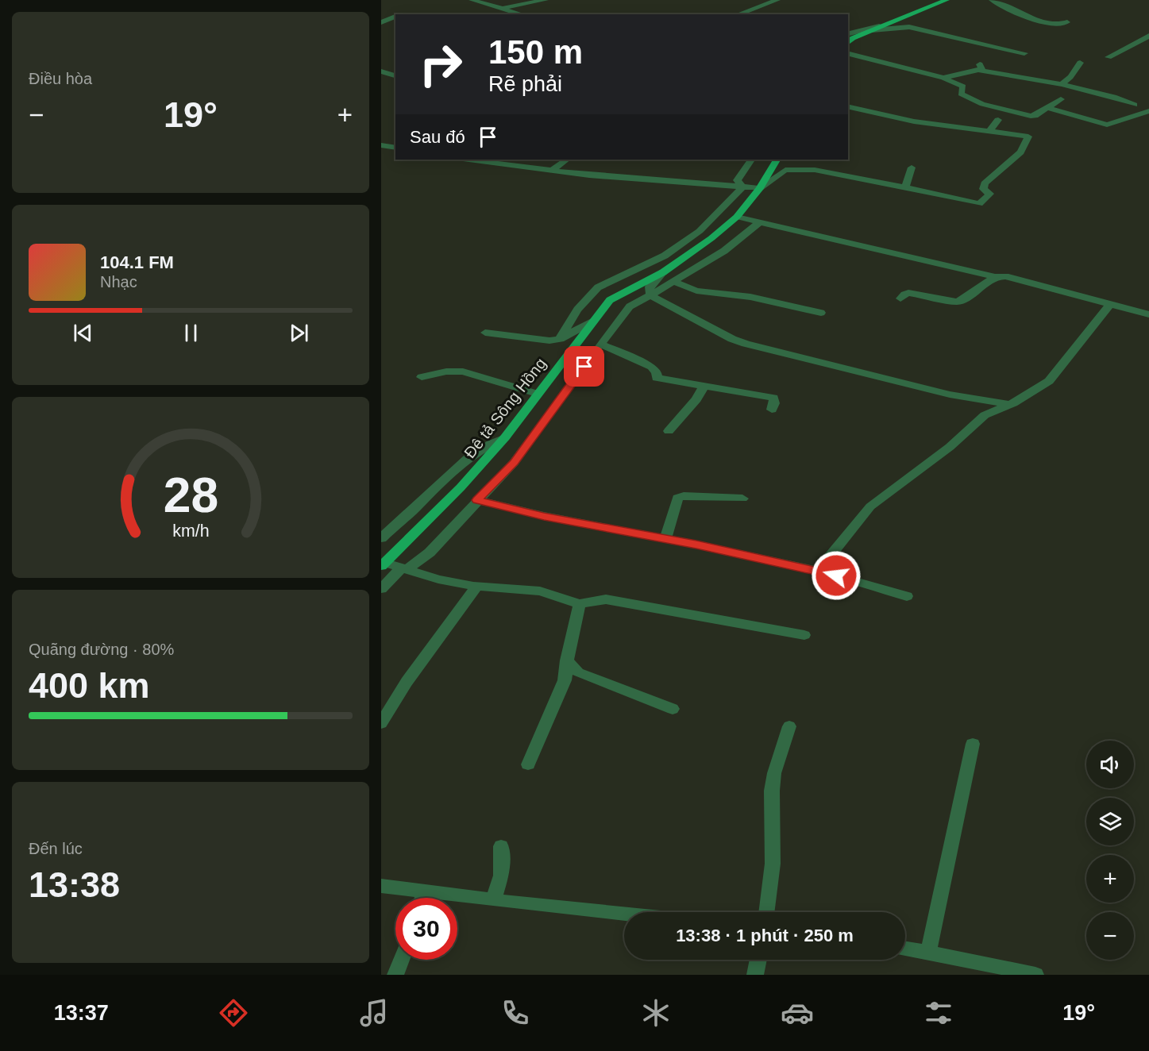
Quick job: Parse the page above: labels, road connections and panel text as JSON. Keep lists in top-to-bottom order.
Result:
{
  "streets": {
    "main road": ["Đê tả Sông Hồng"]
  },
  "page": {
    "tile": [
      "Điều hòa",
      ["Quãng đường · 80%", "400 km"],
      ["Đến lúc", "13:38"]
    ],
    "turn": ["150 m", "Rẽ phải"],
    "heat": ["−", "19°", "+"],
    "then": "Sau đó",
    "song": ["104.1 FM", "Nhạc"],
    "map_buttons": ["+", "−"],
    "limit": "30",
    "trip": "13:38 · 1 phút · 250 m",
    "tabs": ["13:37", "19°"],
    "gauge": ["28", "km/h"]
  }
}
